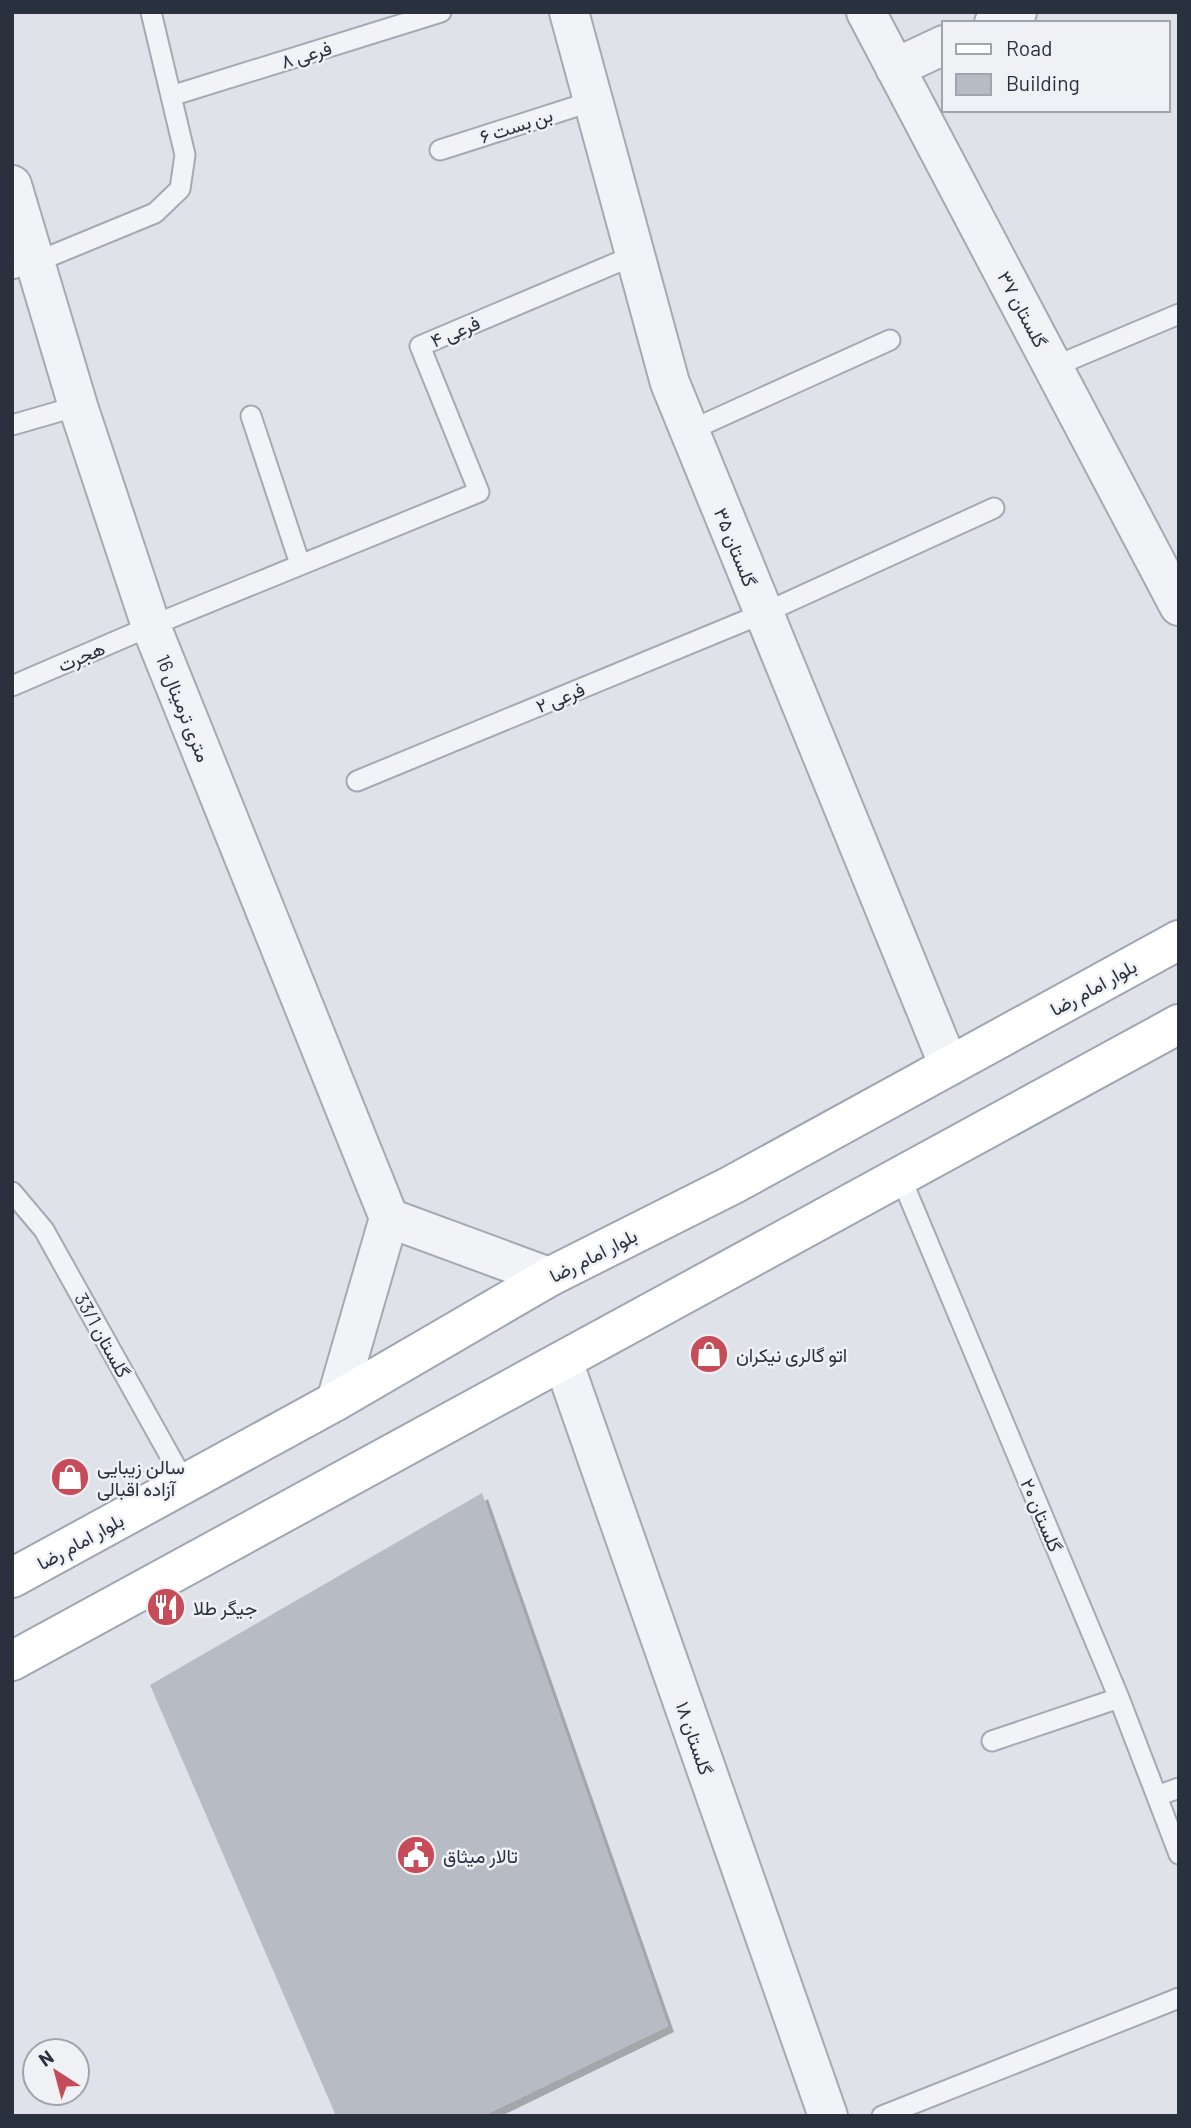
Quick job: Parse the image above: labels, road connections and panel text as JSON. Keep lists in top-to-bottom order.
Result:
{
  "streets": {
    "main road": ["بلوار امام رضا"],
    "street": [
      "گلستان ۳۷",
      "گلستان ۳۵",
      "16 متری ترمینال",
      "گلستان ۱۸"
    ],
    "lane": [
      "فرعی ۸",
      "بن بست ۶",
      "فرعی ۴",
      "هجرت",
      "فرعی ۲",
      "گلستان 33/1",
      "گلستان ۲۰"
    ]
  },
  "crossings": [
    ["بن بست ۶", "گلستان ۳۵"],
    ["فرعی ۴", "گلستان ۳۵"],
    ["فرعی ۴", "هجرت"],
    ["گلستان ۳۵", "فرعی ۲"],
    ["گلستان ۳۵", "بلوار امام رضا"],
    ["هجرت", "16 متری ترمینال"],
    ["بلوار امام رضا", "گلستان 33/1"]
  ],
  "places": {
    "shop": ["اتو گالری نیکران", "سالن زیبایی آزاده اقبالی"],
    "restaurant": ["جیگر طلا"],
    "public building": ["تالار میثاق"]
  },
  "legend": ["Road", "Building"],
  "north": "top left"
}
